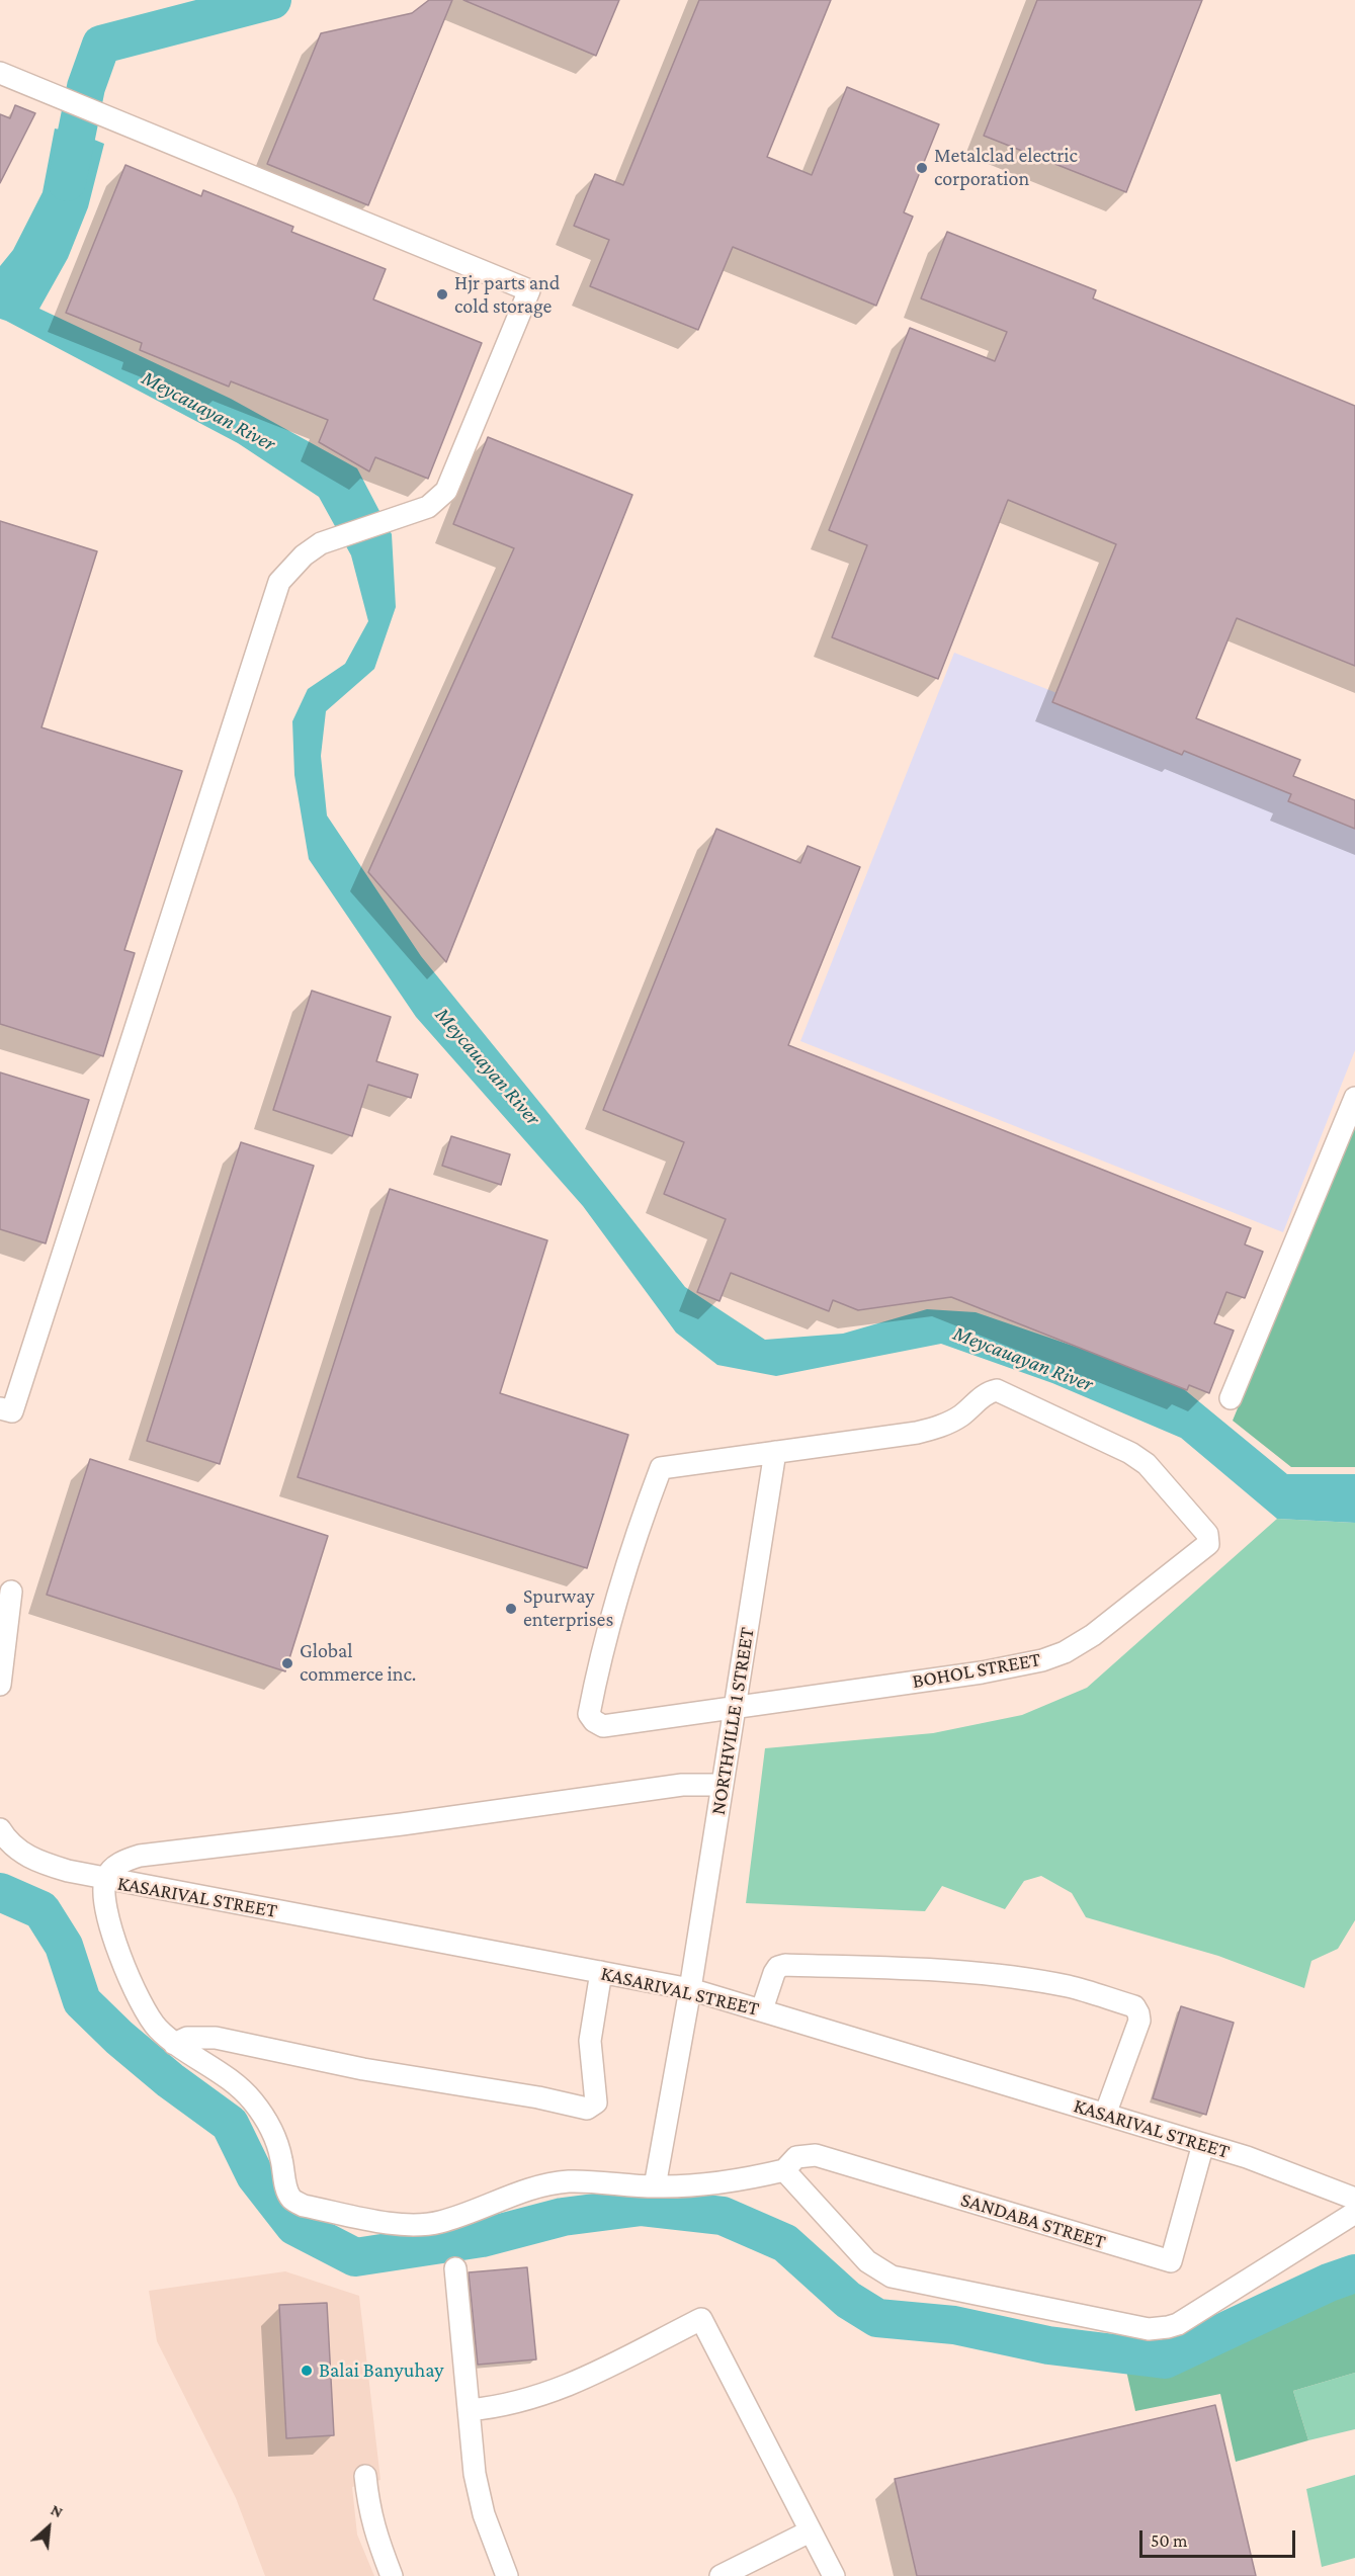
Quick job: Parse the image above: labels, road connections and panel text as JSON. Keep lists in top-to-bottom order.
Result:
{
  "streets": {
    "street": [
      "BOHOL STREET",
      "NORTHVILLE 1 STREET",
      "KASARIVAL STREET",
      "SANDABA STREET"
    ]
  },
  "crossings": [
    ["BOHOL STREET", "NORTHVILLE 1 STREET"],
    ["NORTHVILLE 1 STREET", "KASARIVAL STREET"],
    ["KASARIVAL STREET", "SANDABA STREET"]
  ],
  "water": ["Meycauayan River"],
  "places": [
    "Metalclad electric corporation",
    "Hjr parts and cold storage",
    "Spurway enterprises",
    "Global commerce inc.",
    "Balai Banyuhay"
  ],
  "scale_bar": "50 m",
  "north": "top right"
}
